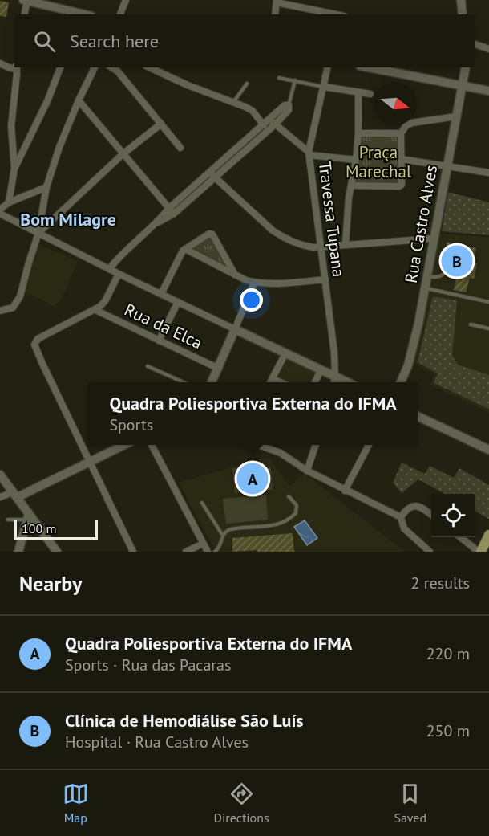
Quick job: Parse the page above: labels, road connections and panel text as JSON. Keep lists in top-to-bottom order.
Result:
{
  "streets": {
    "street": ["Travessa Tupana", "Rua Castro Alves", "Rua da Elca"]
  },
  "districts": ["Bom Milagre"],
  "parks": ["Praça Marechal"],
  "scale_bar": "100 m",
  "north": "right",
  "page": {
    "search": "Search here",
    "pins": ["B", "A"],
    "popup": ["Quadra Poliesportiva Externa do IFMA", "Sports"],
    "scale": "100 m",
    "heading": ["Nearby", "2 results"],
    "list": [
      {
        "mark": "A",
        "name": "Quadra Poliesportiva Externa do IFMA",
        "note": "Sports · Rua das Pacaras",
        "value": "220 m"
      },
      {
        "mark": "B",
        "name": "Clínica de Hemodiálise São Luís",
        "note": "Hospital · Rua Castro Alves",
        "value": "250 m"
      }
    ],
    "nav": ["Map", "Directions", "Saved"]
  }
}
